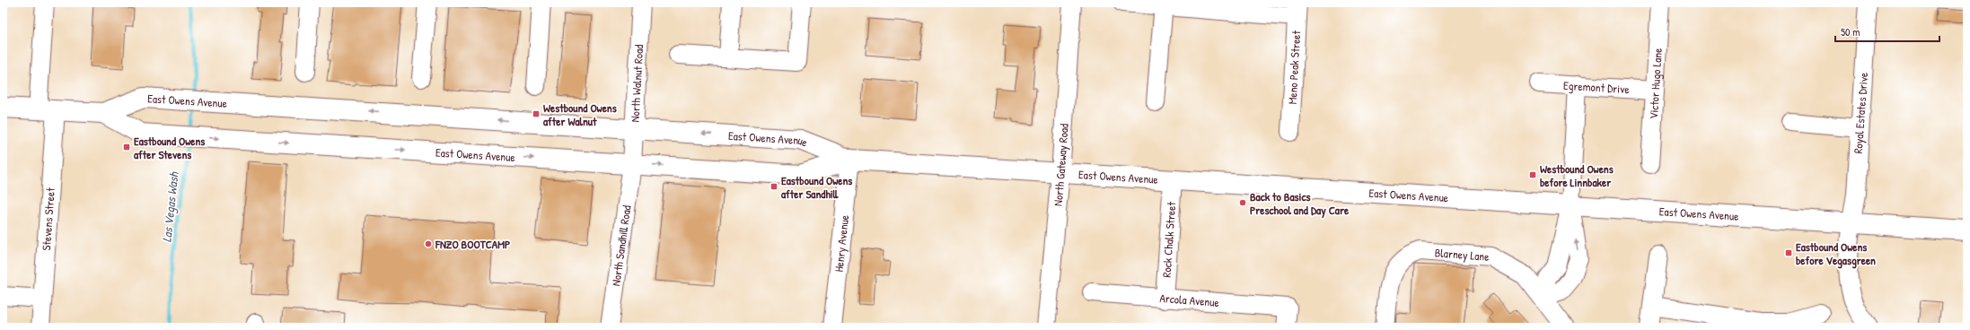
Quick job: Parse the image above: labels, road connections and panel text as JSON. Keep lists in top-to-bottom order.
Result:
{
  "streets": {
    "main road": ["East Owens Avenue"],
    "street": [
      "Meno Peak Street",
      "North Walnut Road",
      "Victor Hugo Lane",
      "Egremont Drive",
      "Royal Estates Drive",
      "North Gateway Road",
      "Stevens Street",
      "Rock Chalk Street",
      "Henry Avenue",
      "North Sandhill Road",
      "Blarney Lane",
      "Arcola Avenue"
    ]
  },
  "crossings": [
    ["North Walnut Road", "East Owens Avenue"],
    ["North Walnut Road", "North Sandhill Road"],
    ["Victor Hugo Lane", "Egremont Drive"],
    ["East Owens Avenue", "Royal Estates Drive"],
    ["East Owens Avenue", "North Gateway Road"],
    ["East Owens Avenue", "Stevens Street"],
    ["East Owens Avenue", "Rock Chalk Street"],
    ["East Owens Avenue", "Henry Avenue"],
    ["East Owens Avenue", "North Sandhill Road"],
    ["Rock Chalk Street", "Arcola Avenue"]
  ],
  "water": ["Las Vegas Wash"],
  "places": {
    "transit": [
      "Westbound Owens after Walnut",
      "Eastbound Owens after Stevens",
      "Westbound Owens before Linnbaker",
      "Eastbound Owens after Sandhill",
      "Eastbound Owens before Vegasgreen"
    ],
    "other": ["Back to Basics Preschool and Day Care", "FNZO BOOTCAMP"]
  },
  "scale_bar": "50 m"
}
